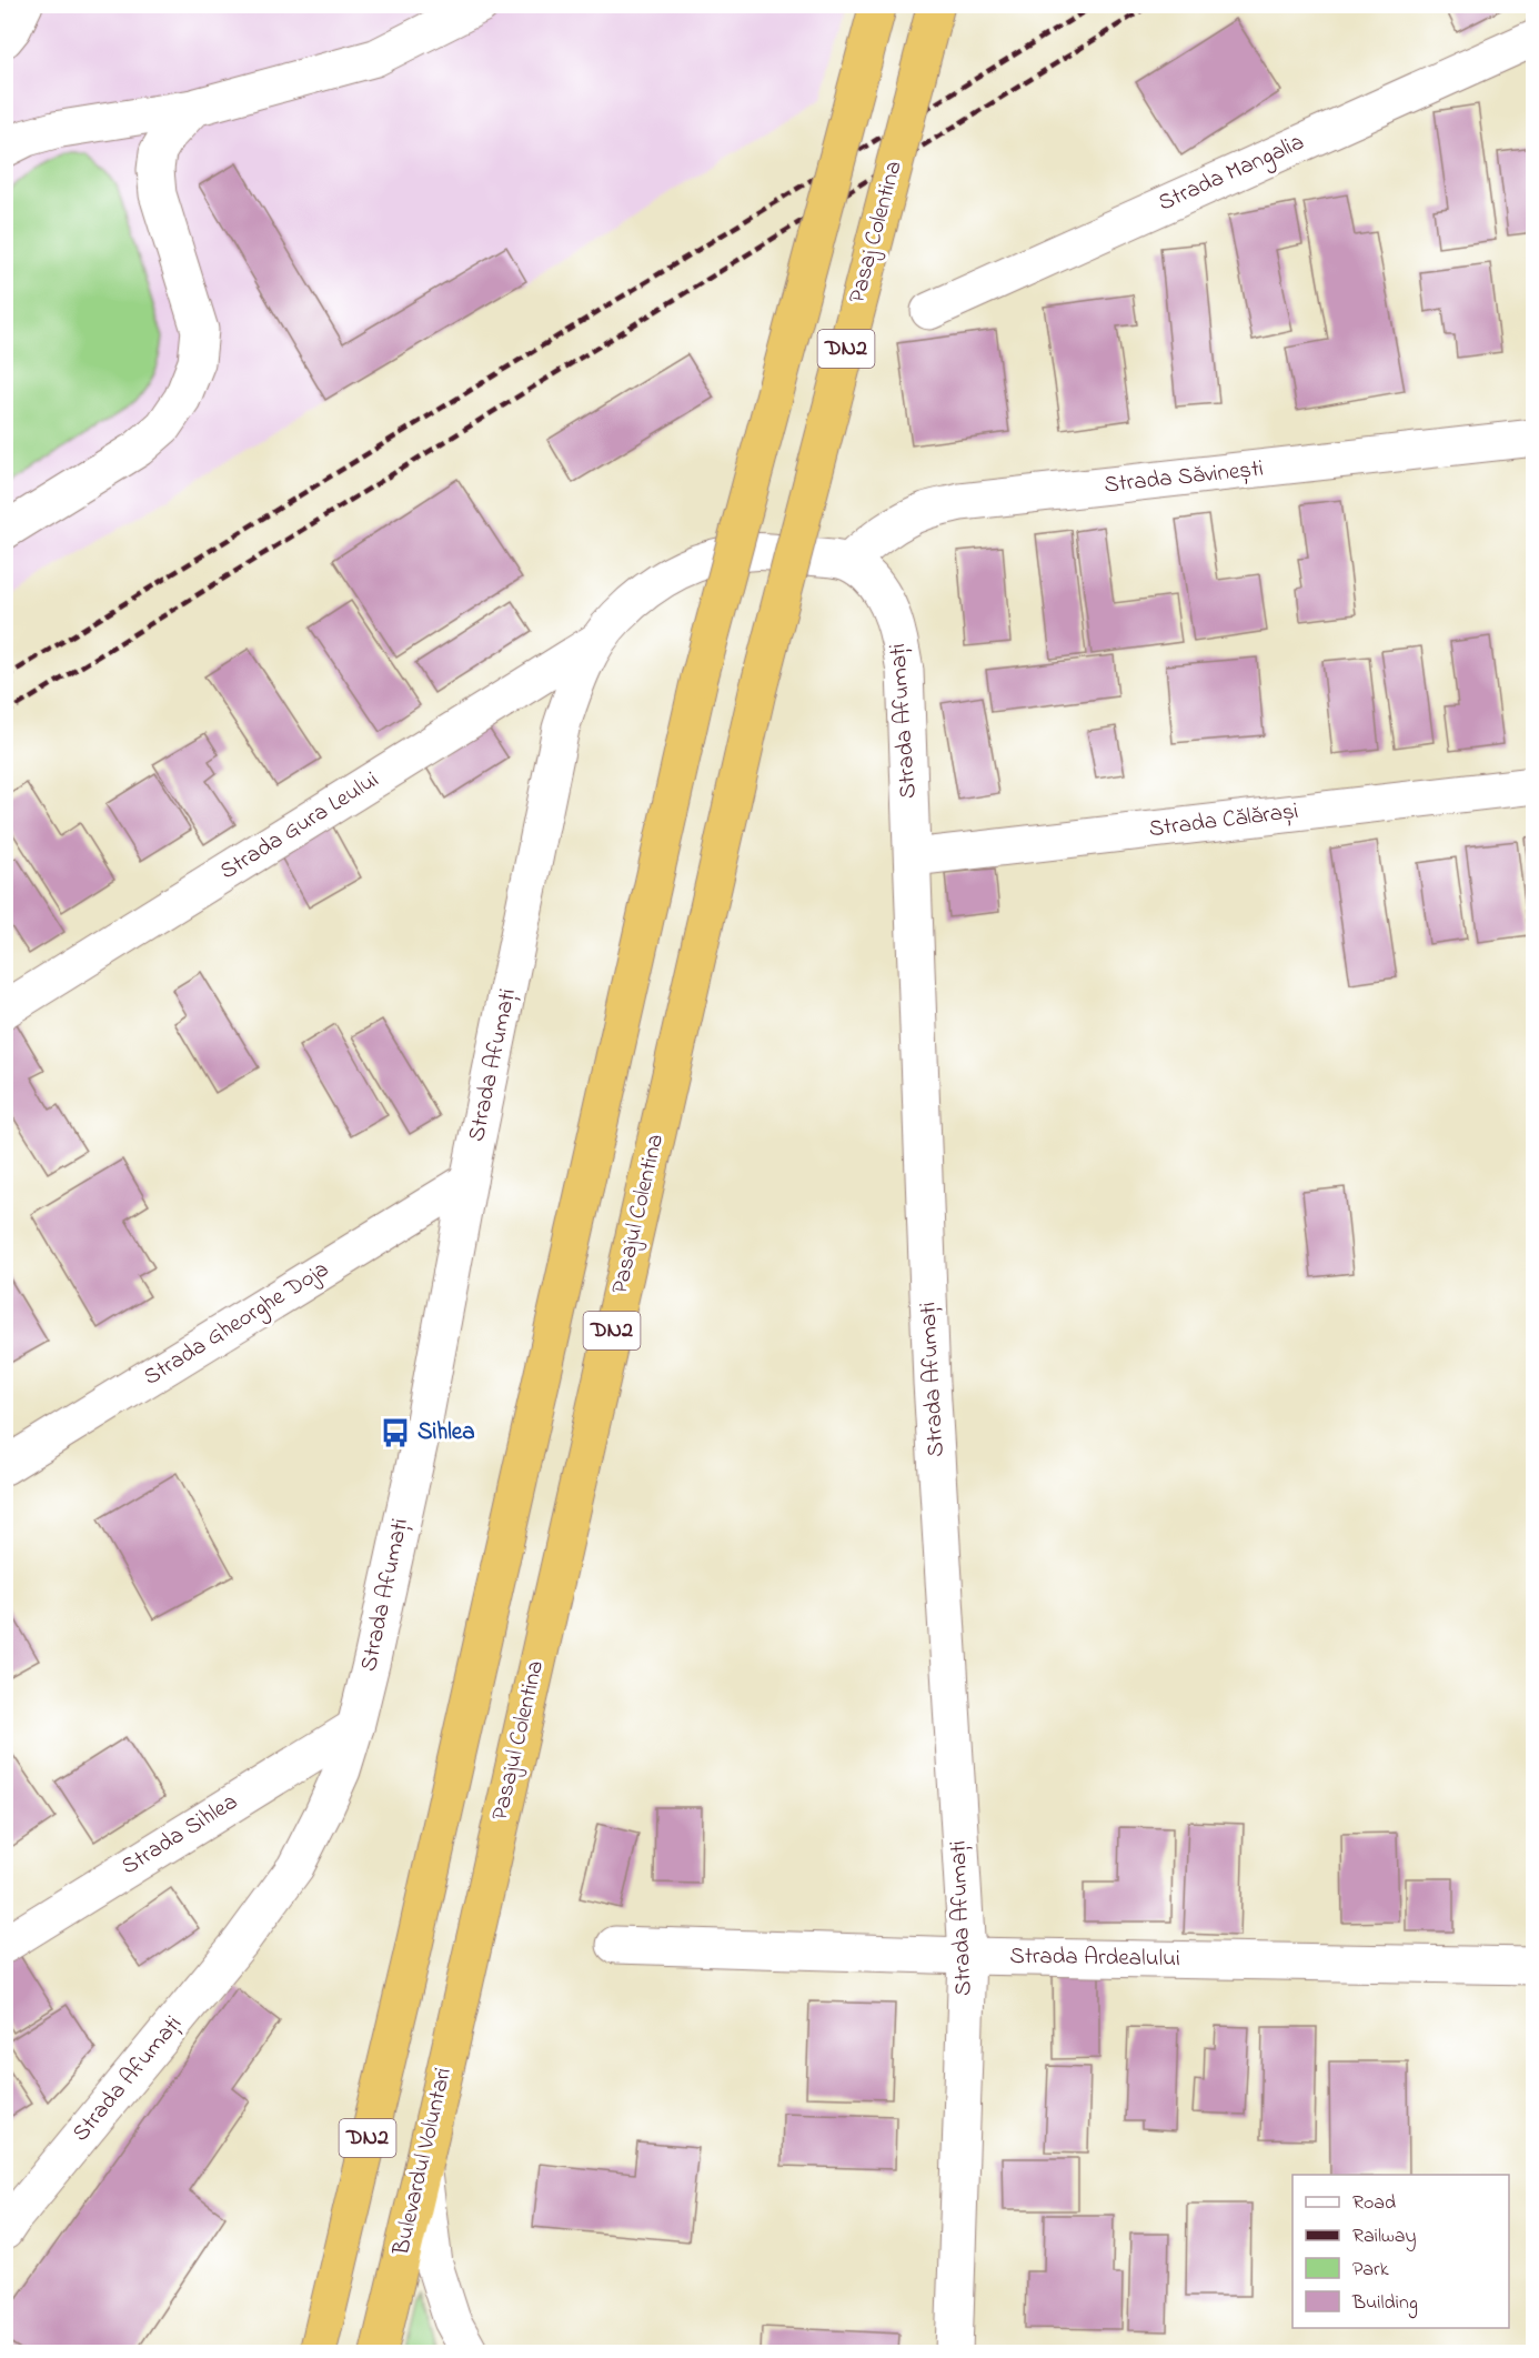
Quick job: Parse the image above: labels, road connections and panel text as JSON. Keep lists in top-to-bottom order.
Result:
{
  "streets": {
    "highway": [
      "Pasaj Colentina",
      "DN2",
      "Pasajul Colentina",
      "Bulevardul Voluntari"
    ],
    "street": [
      "Strada Mangalia",
      "Strada Săvinești",
      "Strada Afumați",
      "Strada Călărași",
      "Strada Gura Leului",
      "Strada Gheorghe Doja",
      "Strada Sihlea",
      "Strada Ardealului"
    ]
  },
  "crossings": [
    ["Pasaj Colentina", "Pasajul Colentina"],
    ["Strada Săvinești", "Strada Afumați"],
    ["Strada Afumați", "Strada Călărași"],
    ["Strada Afumați", "Strada Gura Leului"],
    ["Strada Afumați", "Strada Gheorghe Doja"],
    ["Strada Afumați", "Strada Sihlea"],
    ["Strada Afumați", "Strada Ardealului"],
    ["Pasajul Colentina", "Bulevardul Voluntari"]
  ],
  "places": {
    "bus stop": ["Sihlea"]
  },
  "legend": [
    "Road",
    "Railway",
    "Park",
    "Building"
  ]
}
